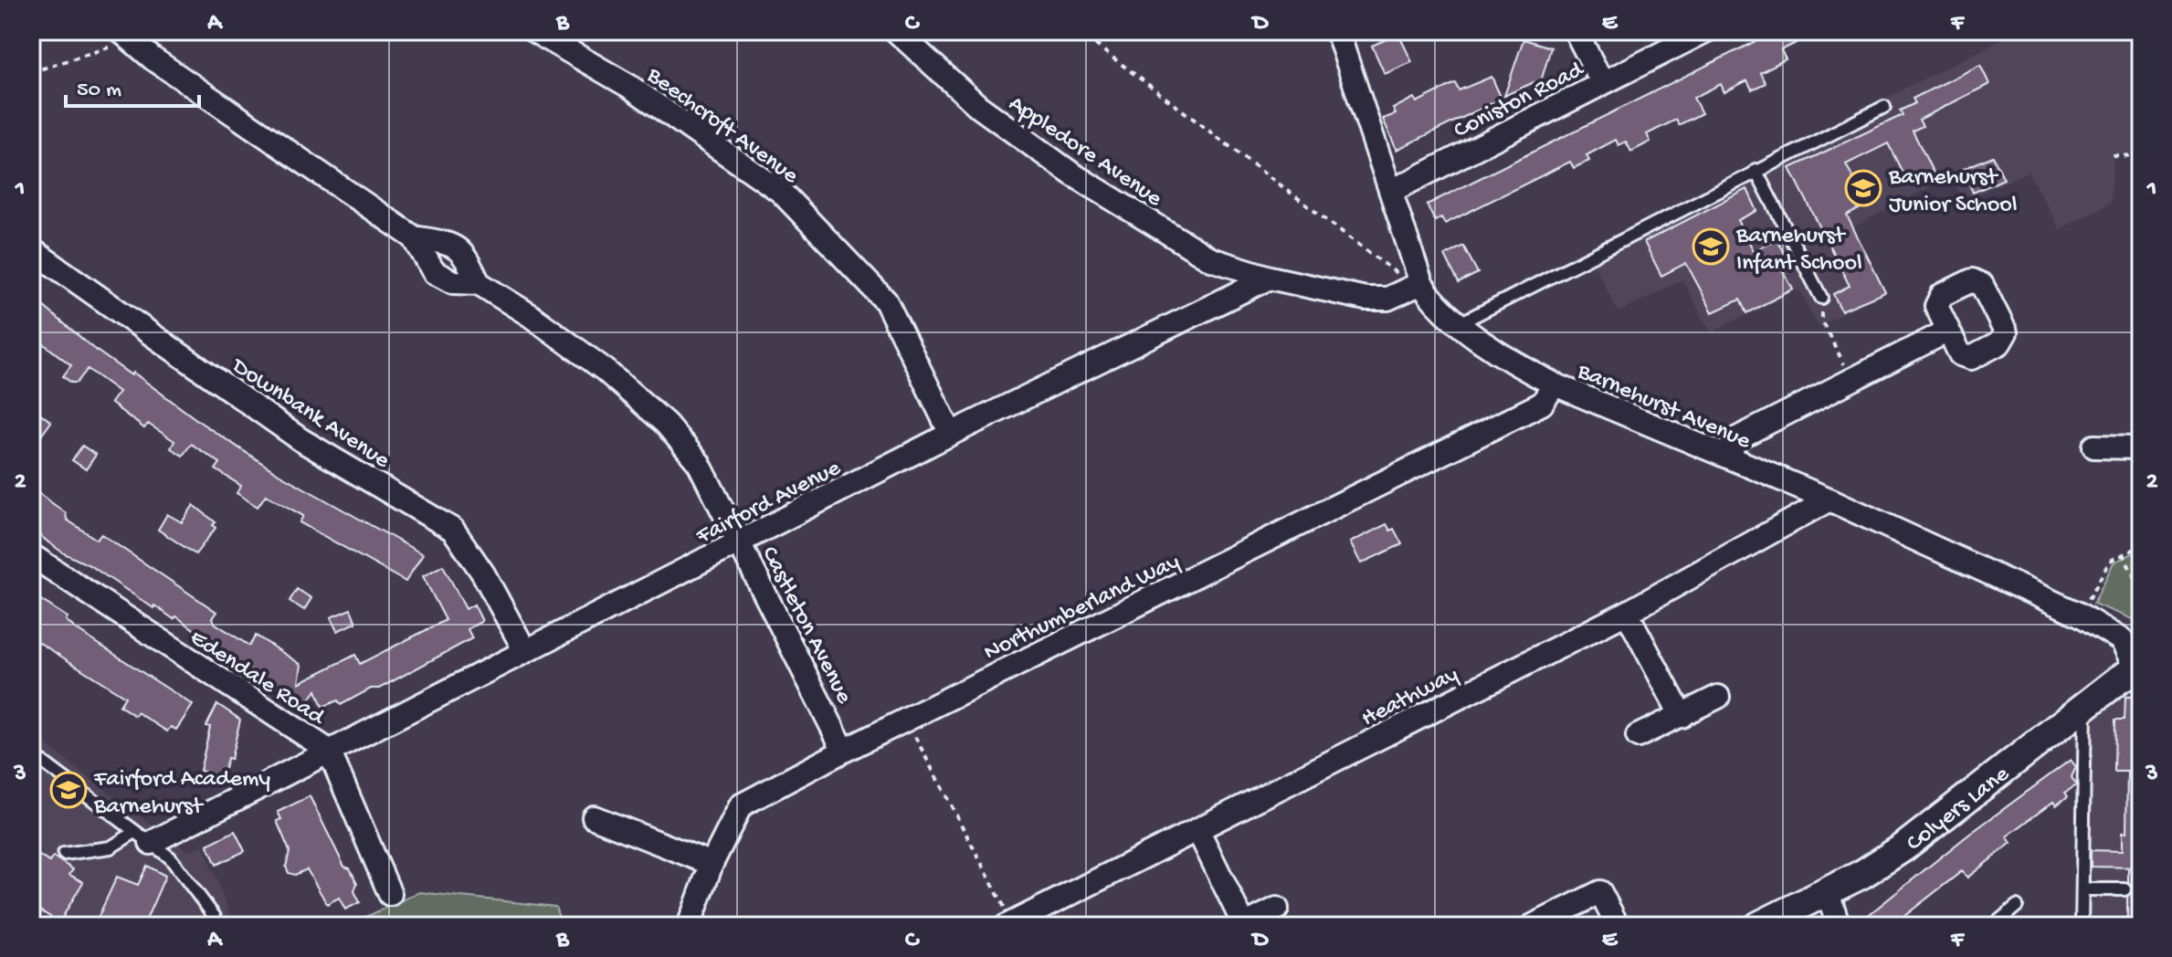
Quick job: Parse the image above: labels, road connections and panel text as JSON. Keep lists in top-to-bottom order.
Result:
{
  "streets": {
    "street": [
      "Coniston Road",
      "Beechcroft Avenue",
      "Appledore Avenue",
      "Barnehurst Avenue",
      "Downbank Avenue",
      "Fairford Avenue",
      "Northumberland Way",
      "Castleton Avenue",
      "Edendale Road",
      "Heathway",
      "Colyers Lane"
    ]
  },
  "crossings": [
    ["Coniston Road", "Barnehurst Avenue"],
    ["Beechcroft Avenue", "Fairford Avenue"],
    ["Appledore Avenue", "Fairford Avenue"],
    ["Barnehurst Avenue", "Northumberland Way"],
    ["Barnehurst Avenue", "Heathway"],
    ["Barnehurst Avenue", "Colyers Lane"],
    ["Downbank Avenue", "Fairford Avenue"],
    ["Fairford Avenue", "Castleton Avenue"],
    ["Fairford Avenue", "Edendale Road"],
    ["Northumberland Way", "Castleton Avenue"]
  ],
  "places": {
    "school or university": ["Barnehurst Junior School", "Barnehurst Infant School", "Fairford Academy Barnehurst"]
  },
  "scale_bar": "50 m",
  "grid": {
    "columns": [
      "A",
      "B",
      "C",
      "D",
      "E",
      "F"
    ],
    "rows": ["1", "2", "3"]
  }
}
